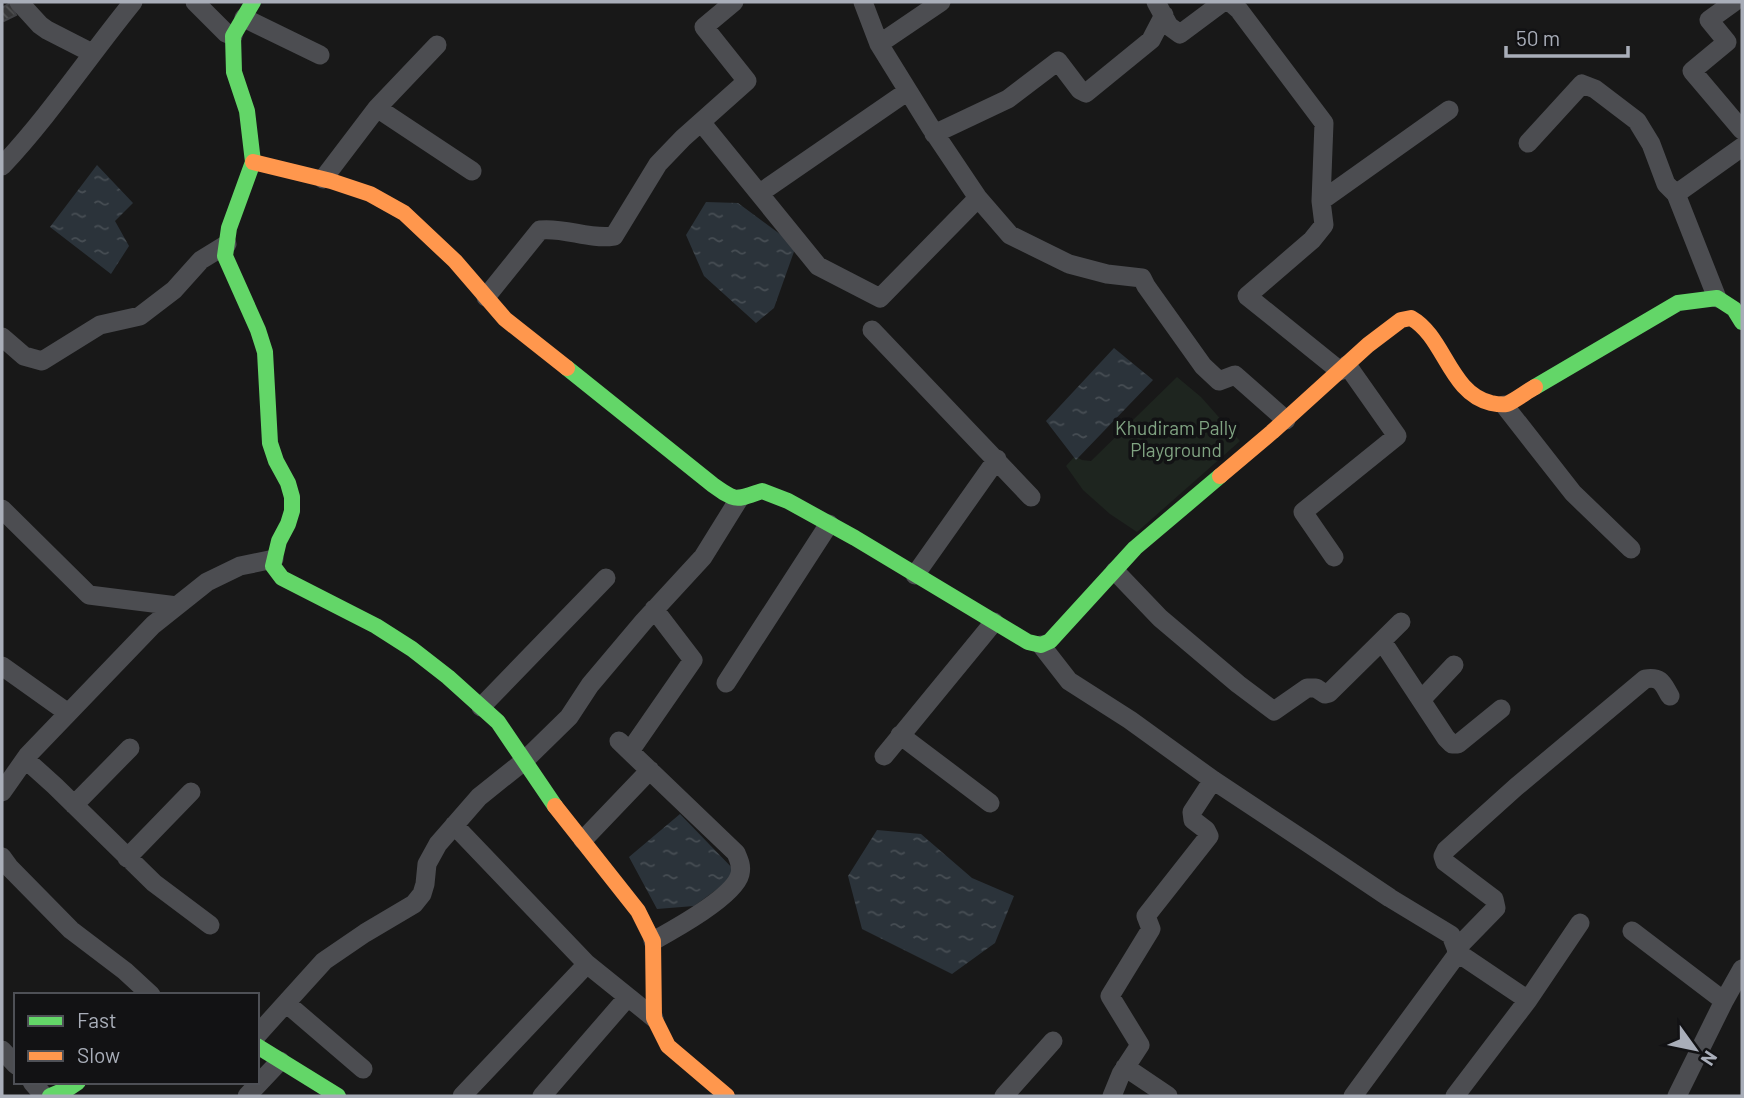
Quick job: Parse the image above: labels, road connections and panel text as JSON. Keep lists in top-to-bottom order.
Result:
{
  "parks": ["Khudiram Pally Playground"],
  "legend": ["Fast", "Slow"],
  "scale_bar": "50 m",
  "north": "bottom right"
}
